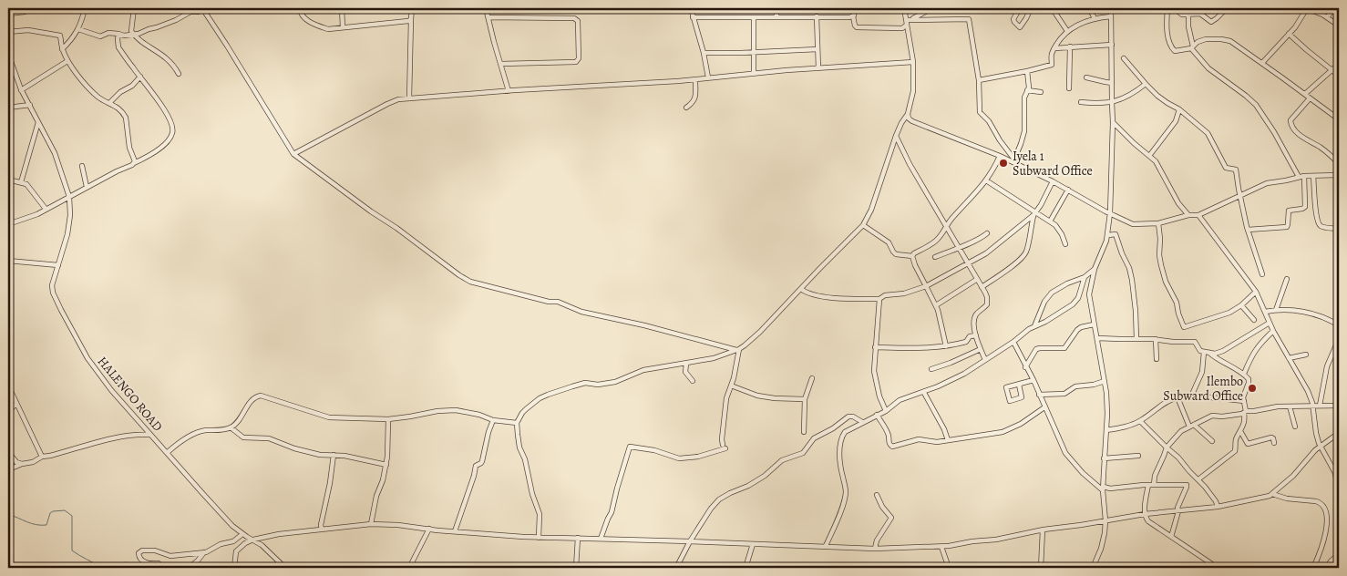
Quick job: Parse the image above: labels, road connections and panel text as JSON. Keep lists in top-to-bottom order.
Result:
{
  "streets": {
    "street": ["HALENGO ROAD"]
  },
  "places": ["Iyela 1 Subward Office", "Ilembo Subward Office"]
}
